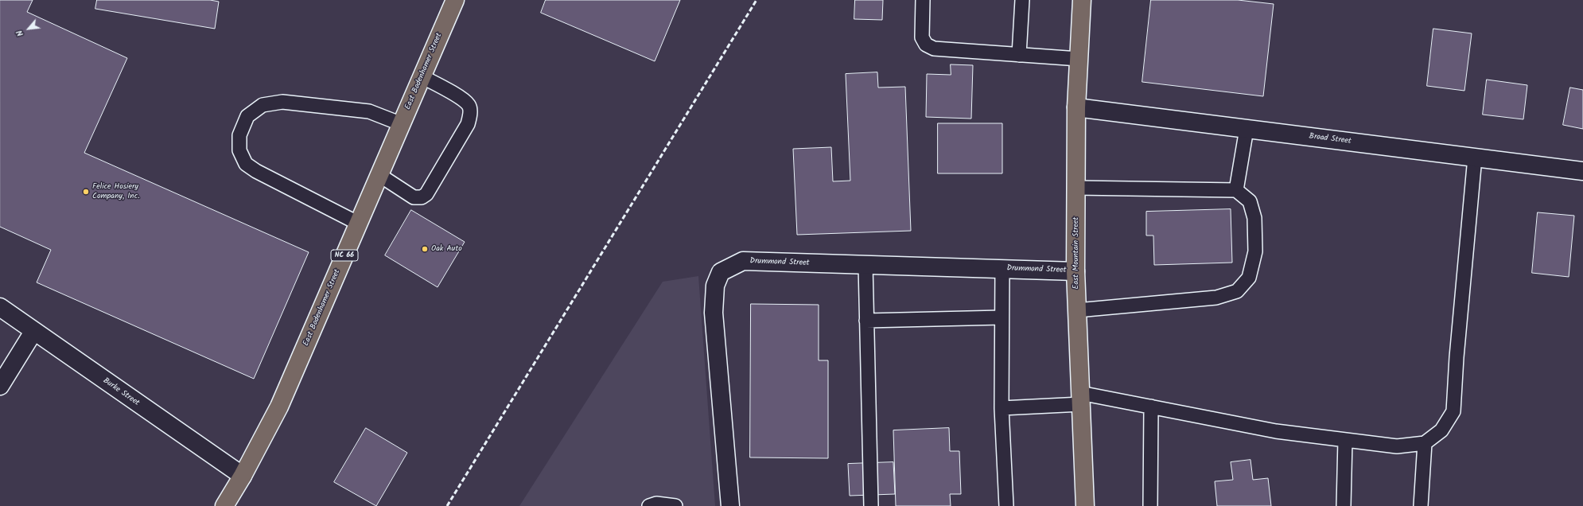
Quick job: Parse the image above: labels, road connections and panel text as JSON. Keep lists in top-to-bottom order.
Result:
{
  "streets": {
    "main road": ["East Bodenhamer Street", "East Mountain Street", "NC 66"],
    "street": ["Broad Street", "Drummond Street", "Burke Street"]
  },
  "crossings": [
    ["East Bodenhamer Street", "Burke Street"],
    ["Broad Street", "East Mountain Street"],
    ["East Mountain Street", "Drummond Street"]
  ],
  "places": ["Felice Hosiery Company, Inc.", "Oak Auto"],
  "north": "bottom left"
}
